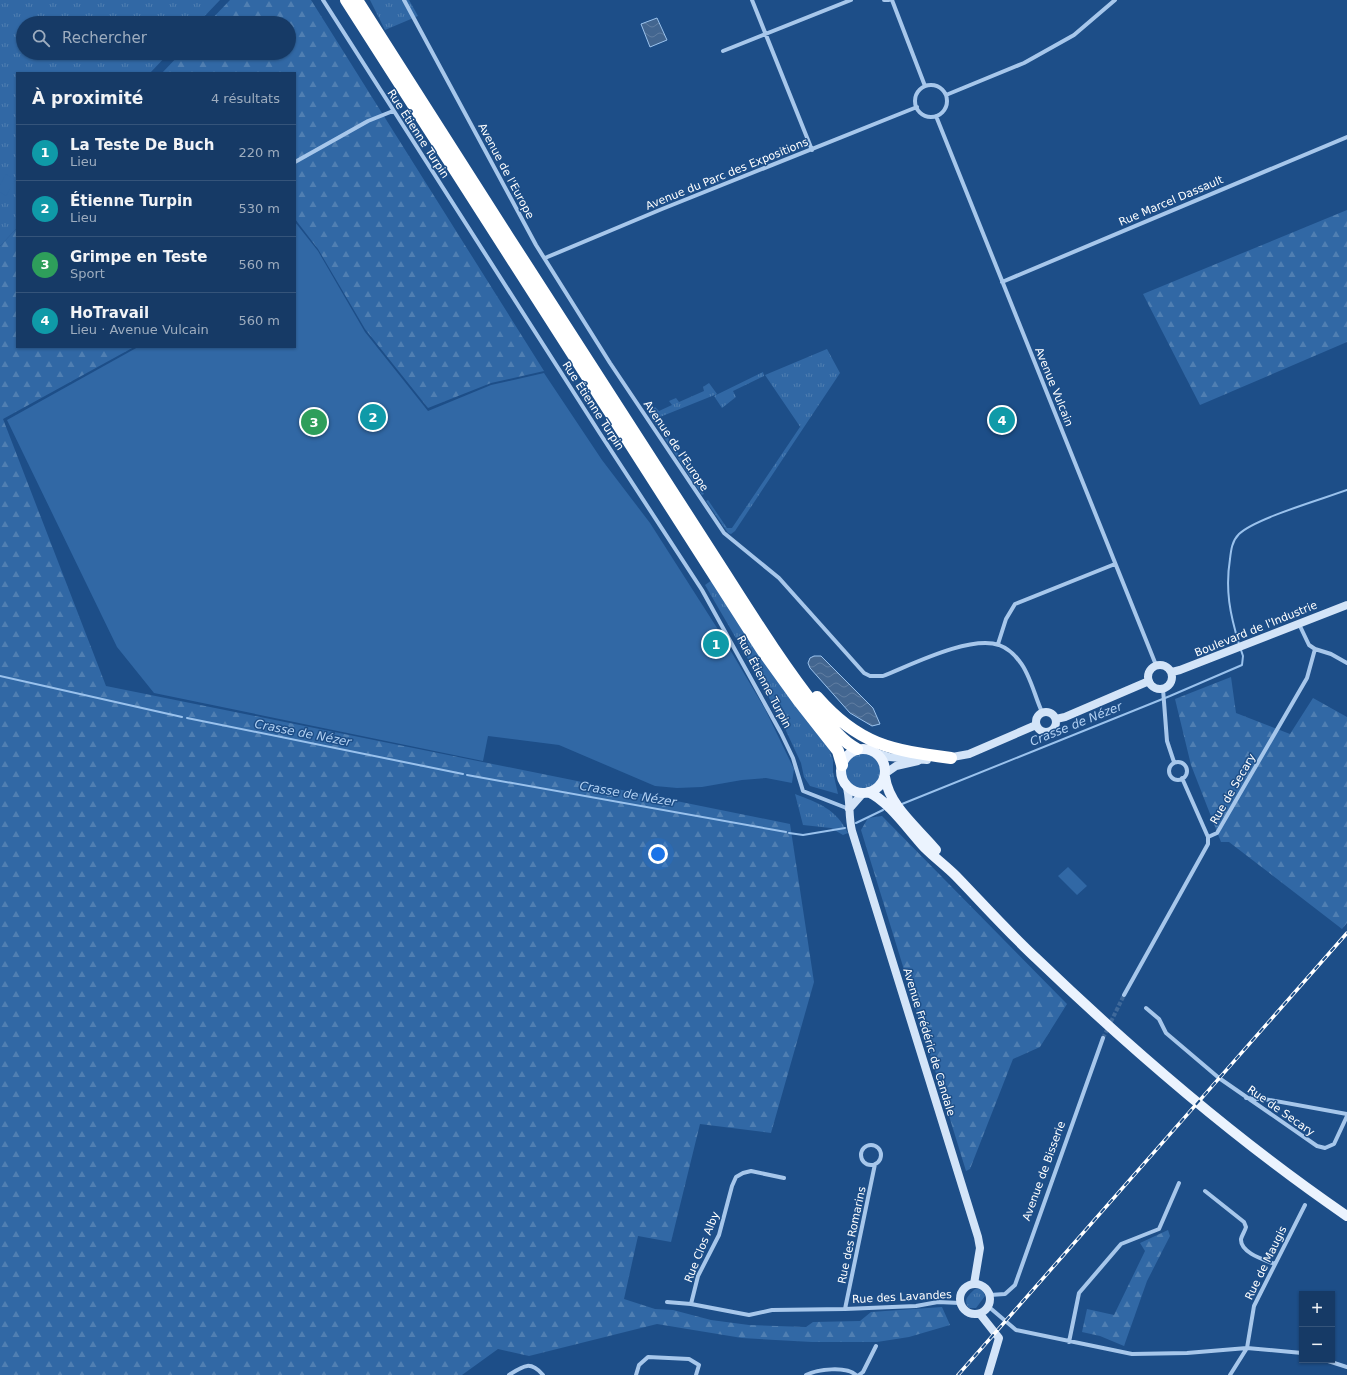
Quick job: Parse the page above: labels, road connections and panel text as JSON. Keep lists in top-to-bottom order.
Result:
{
  "streets": {
    "street": [
      "Rue Étienne Turpin",
      "Avenue de l'Europe",
      "Avenue du Parc des Expositions",
      "Rue Marcel Dassault",
      "Avenue Vulcain",
      "Boulevard de l'Industrie",
      "Rue de Secary",
      "Avenue Frédéric de Candale",
      "Avenue de Bisserie",
      "Rue des Romarins",
      "Rue Clos Alby",
      "Rue de Maugis",
      "Rue des Lavandes"
    ]
  },
  "crossings": [
    ["Rue Étienne Turpin", "Avenue Frédéric de Candale"],
    ["Avenue de l'Europe", "Avenue du Parc des Expositions"],
    ["Avenue du Parc des Expositions", "Avenue Vulcain"],
    ["Rue Marcel Dassault", "Avenue Vulcain"],
    ["Avenue Vulcain", "Boulevard de l'Industrie"],
    ["Avenue Frédéric de Candale", "Avenue de Bisserie"],
    ["Avenue Frédéric de Candale", "Rue des Lavandes"],
    ["Avenue de Bisserie", "Rue des Lavandes"],
    ["Rue des Romarins", "Rue des Lavandes"]
  ],
  "water": ["Crasse de Nézer"],
  "page": {
    "search": "Rechercher",
    "heading": ["À proximité", "4 résultats"],
    "list": [
      {
        "mark": "1",
        "name": "La Teste De Buch",
        "note": "Lieu",
        "value": "220 m"
      },
      {
        "mark": "2",
        "name": "Étienne Turpin",
        "note": "Lieu",
        "value": "530 m"
      },
      {
        "mark": "3",
        "name": "Grimpe en Teste",
        "note": "Sport",
        "value": "560 m"
      },
      {
        "mark": "4",
        "name": "HoTravail",
        "note": "Lieu · Avenue Vulcain",
        "value": "560 m"
      }
    ],
    "pins": [
      "2",
      "4",
      "3",
      "1"
    ],
    "map_buttons": ["+", "−"]
  }
}
